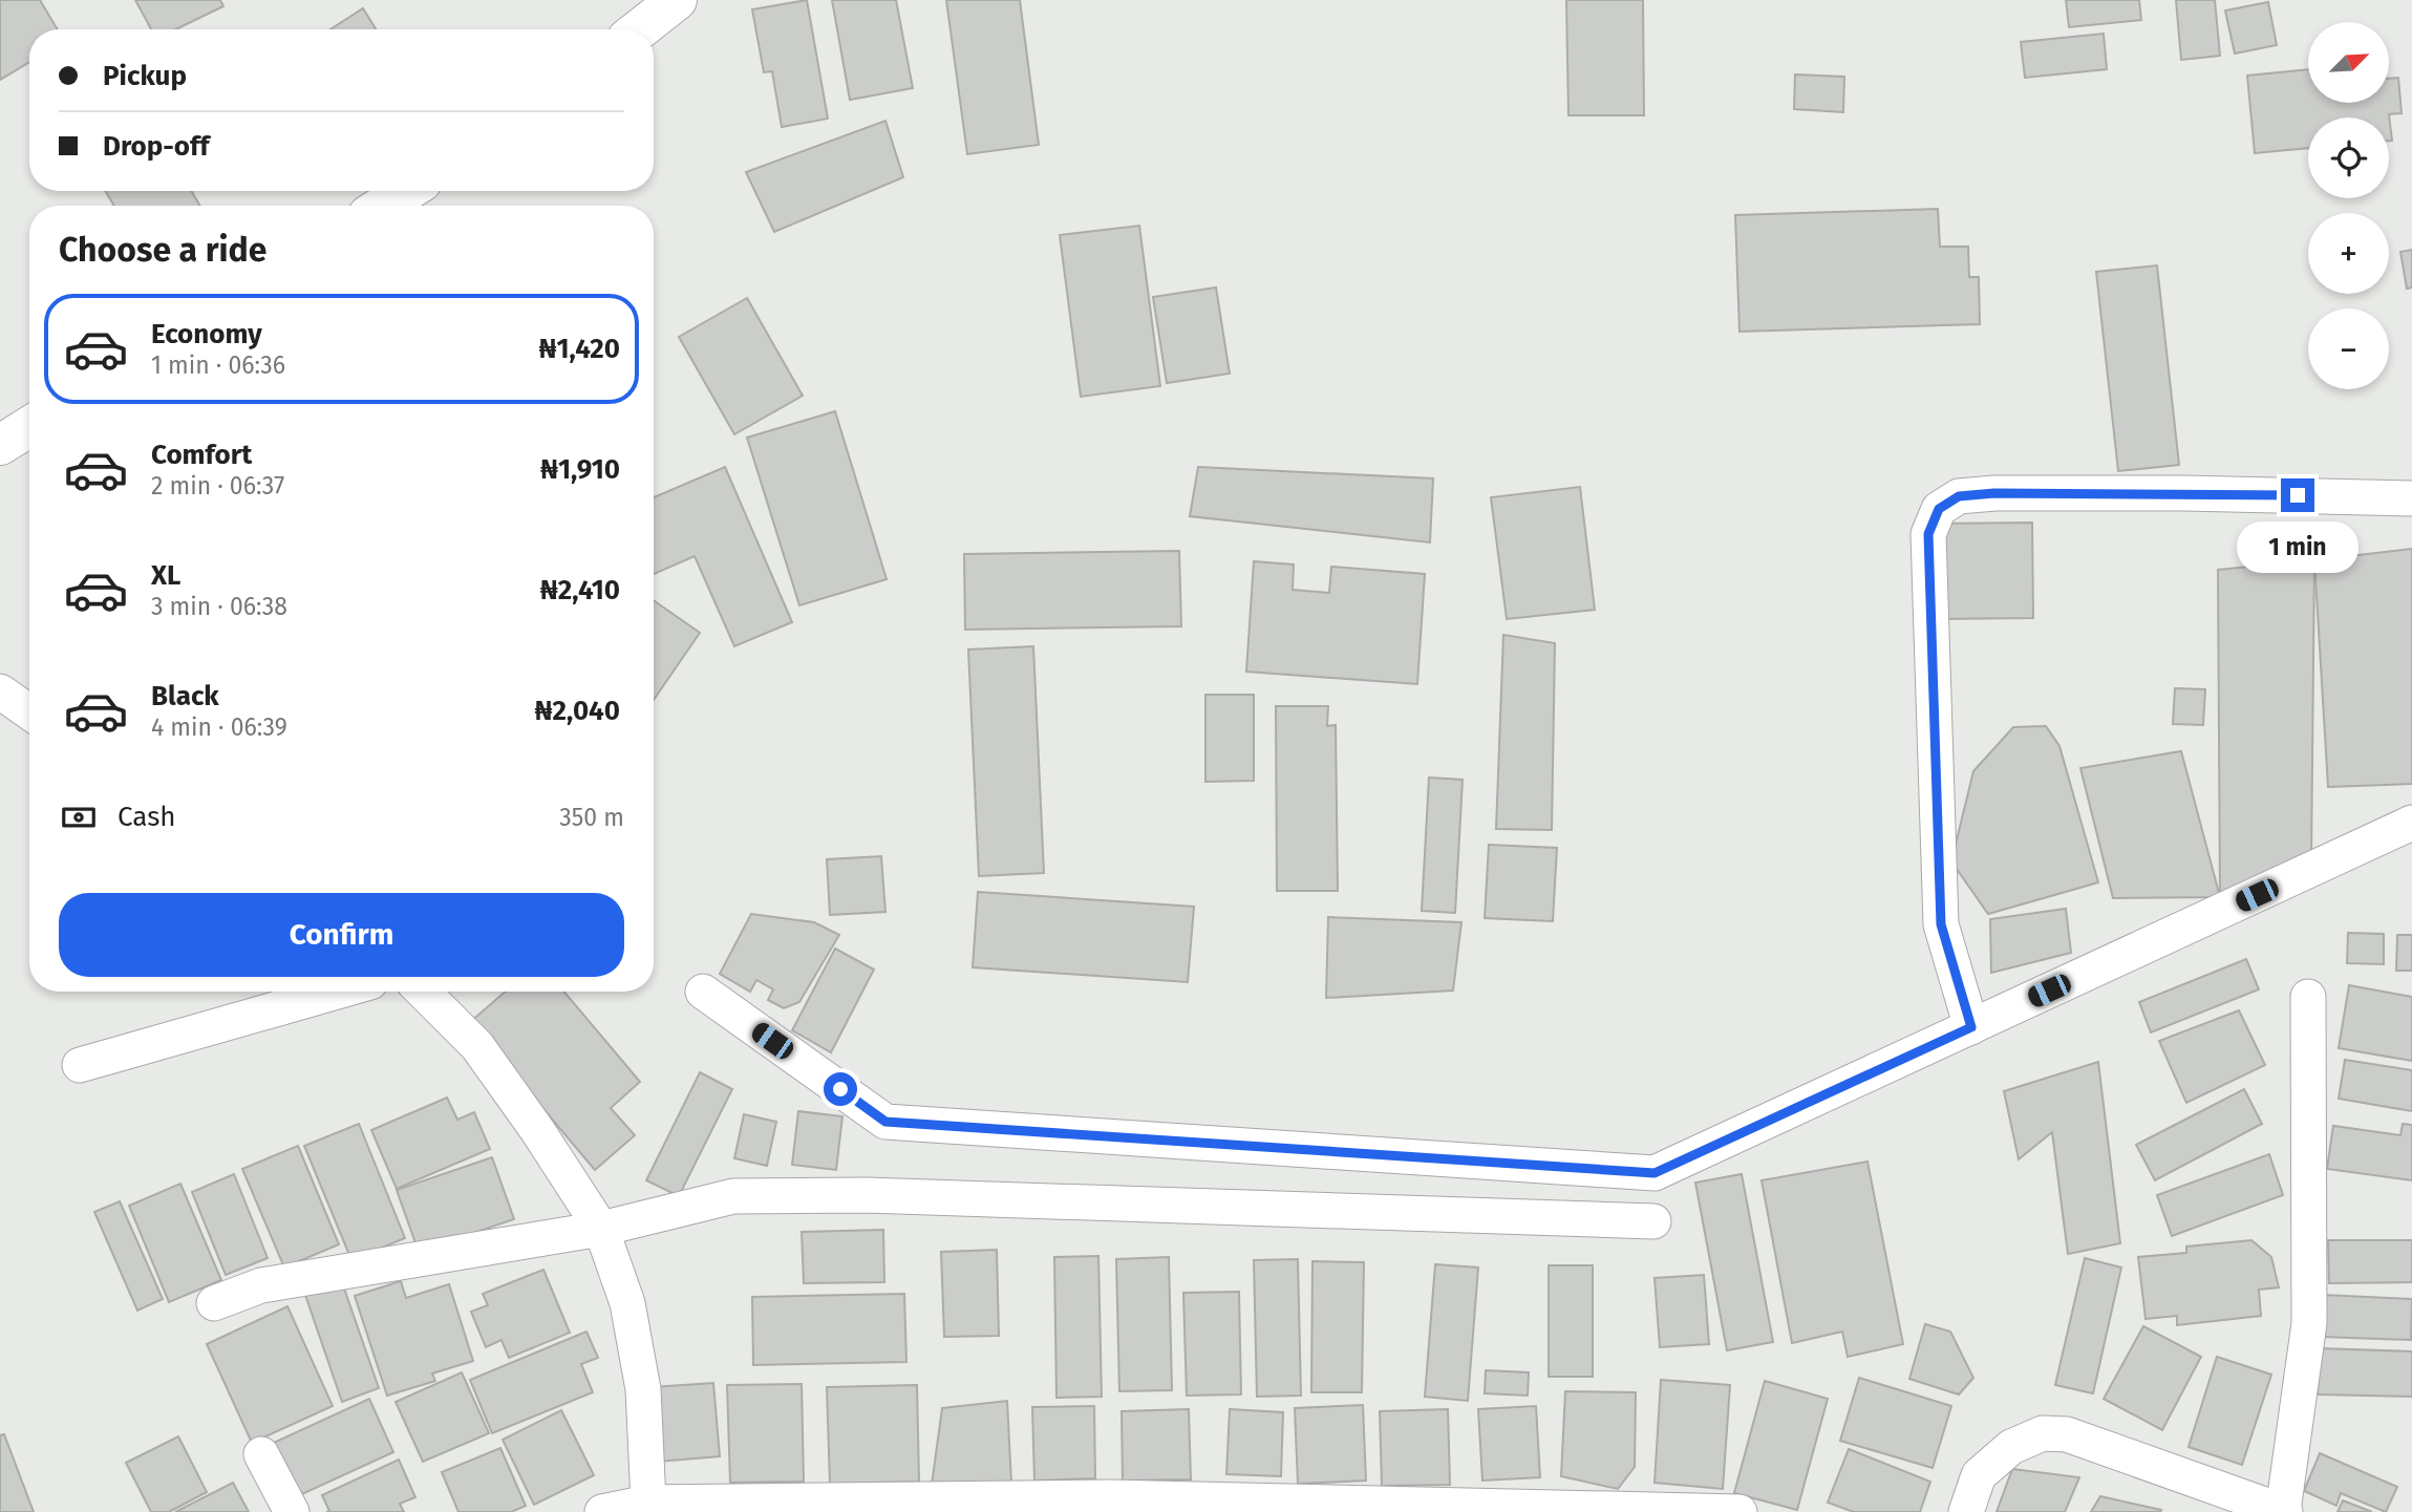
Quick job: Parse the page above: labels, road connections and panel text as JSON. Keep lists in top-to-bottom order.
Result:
{
  "north": "top right",
  "page": {
    "map_buttons": ["+", "−"],
    "banner": ["Pickup", "Drop-off"],
    "heading": "Choose a ride",
    "list": [
      {
        "name": "Economy",
        "note": "1 min · 06:36",
        "value": "₦1,420"
      },
      {
        "name": "Comfort",
        "note": "2 min · 06:37",
        "value": "₦1,910"
      },
      {
        "name": "XL",
        "note": "3 min · 06:38",
        "value": "₦2,410"
      },
      {
        "name": "Black",
        "note": "4 min · 06:39",
        "value": "₦2,040"
      }
    ],
    "bubble": "1 min",
    "pay": ["Cash", "350 m"],
    "buttons": "Confirm"
  }
}
